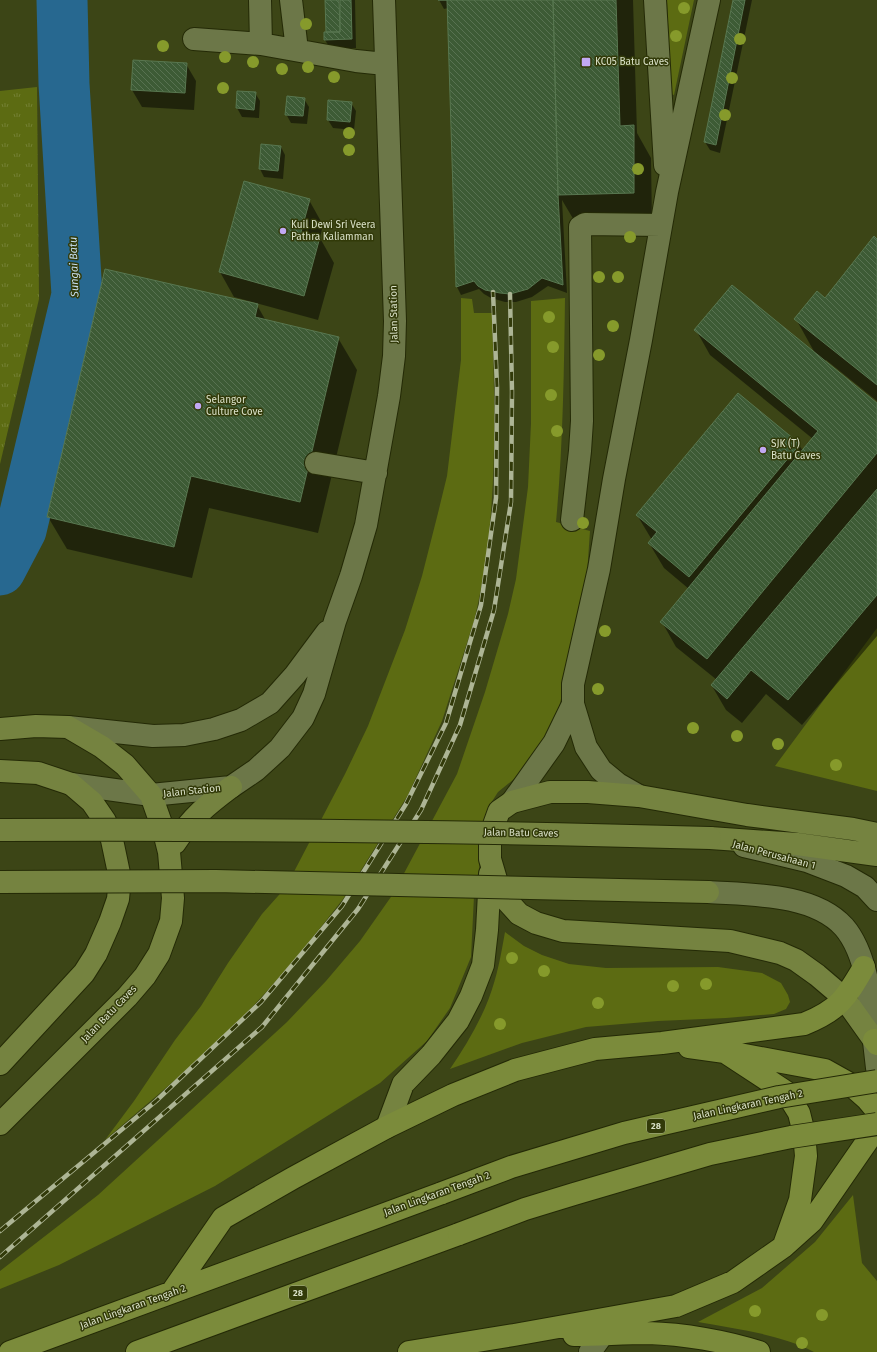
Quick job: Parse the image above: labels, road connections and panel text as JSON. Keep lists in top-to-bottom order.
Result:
{
  "streets": {
    "highway": ["Jalan Lingkaran Tengah 2", "28"],
    "main road": ["Jalan Batu Caves"],
    "street": ["Jalan Station", "Jalan Perusahaan 1"]
  },
  "crossings": [
    ["Jalan Station", "Jalan Batu Caves"],
    ["Jalan Batu Caves", "Jalan Perusahaan 1"]
  ],
  "water": ["Sungai Batu"],
  "places": {
    "transit": ["KC05 Batu Caves"],
    "other": ["Kuil Dewi Sri Veera Pathra Kaliamman", "Selangor Culture Cove", "SJK (T) Batu Caves"]
  }
}
